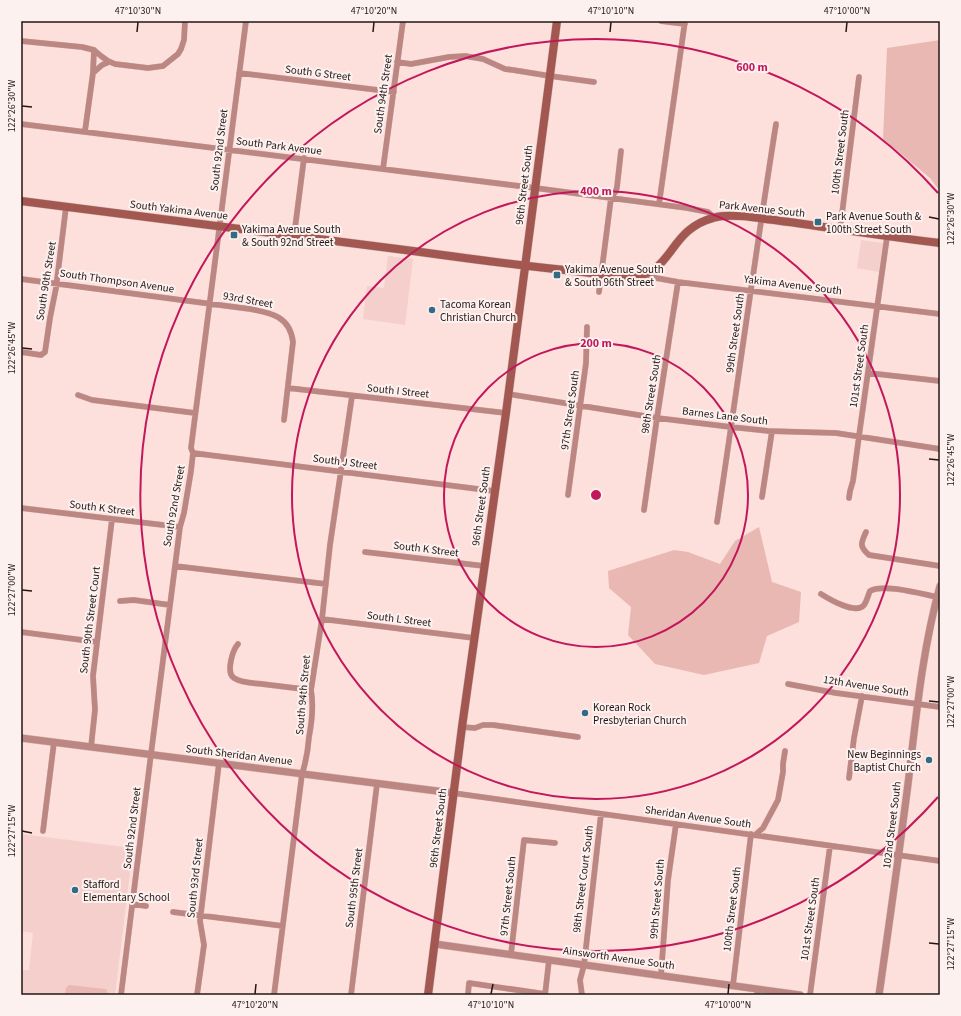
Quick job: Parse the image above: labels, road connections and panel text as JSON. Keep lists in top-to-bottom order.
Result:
{
  "streets": {
    "main road": [
      "96th Street South",
      "Park Avenue South",
      "South Yakima Avenue",
      "Yakima Avenue South"
    ],
    "street": [
      "South G Street",
      "South 94th Street",
      "South Park Avenue",
      "South 92nd Street",
      "100th Street South",
      "South 90th Street",
      "South Thompson Avenue",
      "93rd Street",
      "99th Street South",
      "101st Street South",
      "South I Street",
      "98th Street South",
      "97th Street South",
      "Barnes Lane South",
      "South J Street",
      "South K Street",
      "South L Street",
      "South 90th Street Court",
      "12th Avenue South",
      "South Sheridan Avenue",
      "Sheridan Avenue South",
      "102nd Street South",
      "South 93rd Street",
      "98th Street Court South",
      "South 95th Street",
      "Ainsworth Avenue South"
    ]
  },
  "crossings": [
    ["South G Street", "South 94th Street"],
    ["South G Street", "South 92nd Street"],
    ["South 94th Street", "South Park Avenue"],
    ["South 94th Street", "South I Street"],
    ["South 94th Street", "South J Street"],
    ["South 94th Street", "South L Street"],
    ["South 94th Street", "South Sheridan Avenue"],
    ["South Park Avenue", "South 92nd Street"],
    ["South Park Avenue", "96th Street South"],
    ["South Park Avenue", "Park Avenue South"],
    ["South 92nd Street", "South Yakima Avenue"],
    ["South 92nd Street", "South Thompson Avenue"],
    ["South 92nd Street", "93rd Street"],
    ["South 92nd Street", "South J Street"],
    ["South 92nd Street", "South K Street"],
    ["South 92nd Street", "South Sheridan Avenue"],
    ["100th Street South", "Park Avenue South"],
    ["100th Street South", "Sheridan Avenue South"],
    ["100th Street South", "Ainsworth Avenue South"],
    ["96th Street South", "Park Avenue South"],
    ["96th Street South", "South Yakima Avenue"],
    ["96th Street South", "Yakima Avenue South"],
    ["96th Street South", "South I Street"],
    ["96th Street South", "Barnes Lane South"],
    ["96th Street South", "South J Street"],
    ["96th Street South", "South K Street"],
    ["96th Street South", "South L Street"],
    ["96th Street South", "South Sheridan Avenue"],
    ["96th Street South", "Sheridan Avenue South"],
    ["96th Street South", "Ainsworth Avenue South"],
    ["Park Avenue South", "Yakima Avenue South"],
    ["Park Avenue South", "99th Street South"],
    ["Park Avenue South", "101st Street South"],
    ["South Yakima Avenue", "South 90th Street"],
    ["South Yakima Avenue", "Yakima Avenue South"],
    ["South 90th Street", "South Thompson Avenue"],
    ["South Thompson Avenue", "93rd Street"],
    ["Yakima Avenue South", "99th Street South"],
    ["Yakima Avenue South", "101st Street South"],
    ["Yakima Avenue South", "98th Street South"],
    ["93rd Street", "South I Street"],
    ["99th Street South", "Barnes Lane South"],
    ["99th Street South", "Sheridan Avenue South"],
    ["99th Street South", "Ainsworth Avenue South"],
    ["101st Street South", "Barnes Lane South"],
    ["101st Street South", "Sheridan Avenue South"],
    ["98th Street South", "Barnes Lane South"],
    ["97th Street South", "Barnes Lane South"],
    ["97th Street South", "Ainsworth Avenue South"],
    ["South K Street", "South 90th Street Court"],
    ["South 90th Street Court", "South Sheridan Avenue"],
    ["12th Avenue South", "102nd Street South"],
    ["South Sheridan Avenue", "Sheridan Avenue South"],
    ["South Sheridan Avenue", "South 93rd Street"],
    ["South Sheridan Avenue", "South 95th Street"],
    ["Sheridan Avenue South", "102nd Street South"],
    ["Sheridan Avenue South", "98th Street Court South"],
    ["98th Street Court South", "Ainsworth Avenue South"]
  ],
  "places": {
    "transit": ["Park Avenue South & 100th Street South", "Yakima Avenue South & South 92nd Street", "Yakima Avenue South & South 96th Street"],
    "other": [
      "Tacoma Korean Christian Church",
      "Korean Rock Presbyterian Church",
      "New Beginnings Baptist Church",
      "Stafford Elementary School"
    ]
  },
  "coordinates": [
    "47°10'30\"N",
    "47°10'20\"N",
    "47°10'10\"N",
    "47°10'00\"N",
    "122°26'30\"W",
    "122°26'45\"W",
    "122°27'00\"W",
    "122°27'15\"W"
  ],
  "rings": ["600 m", "400 m", "200 m"]
}
